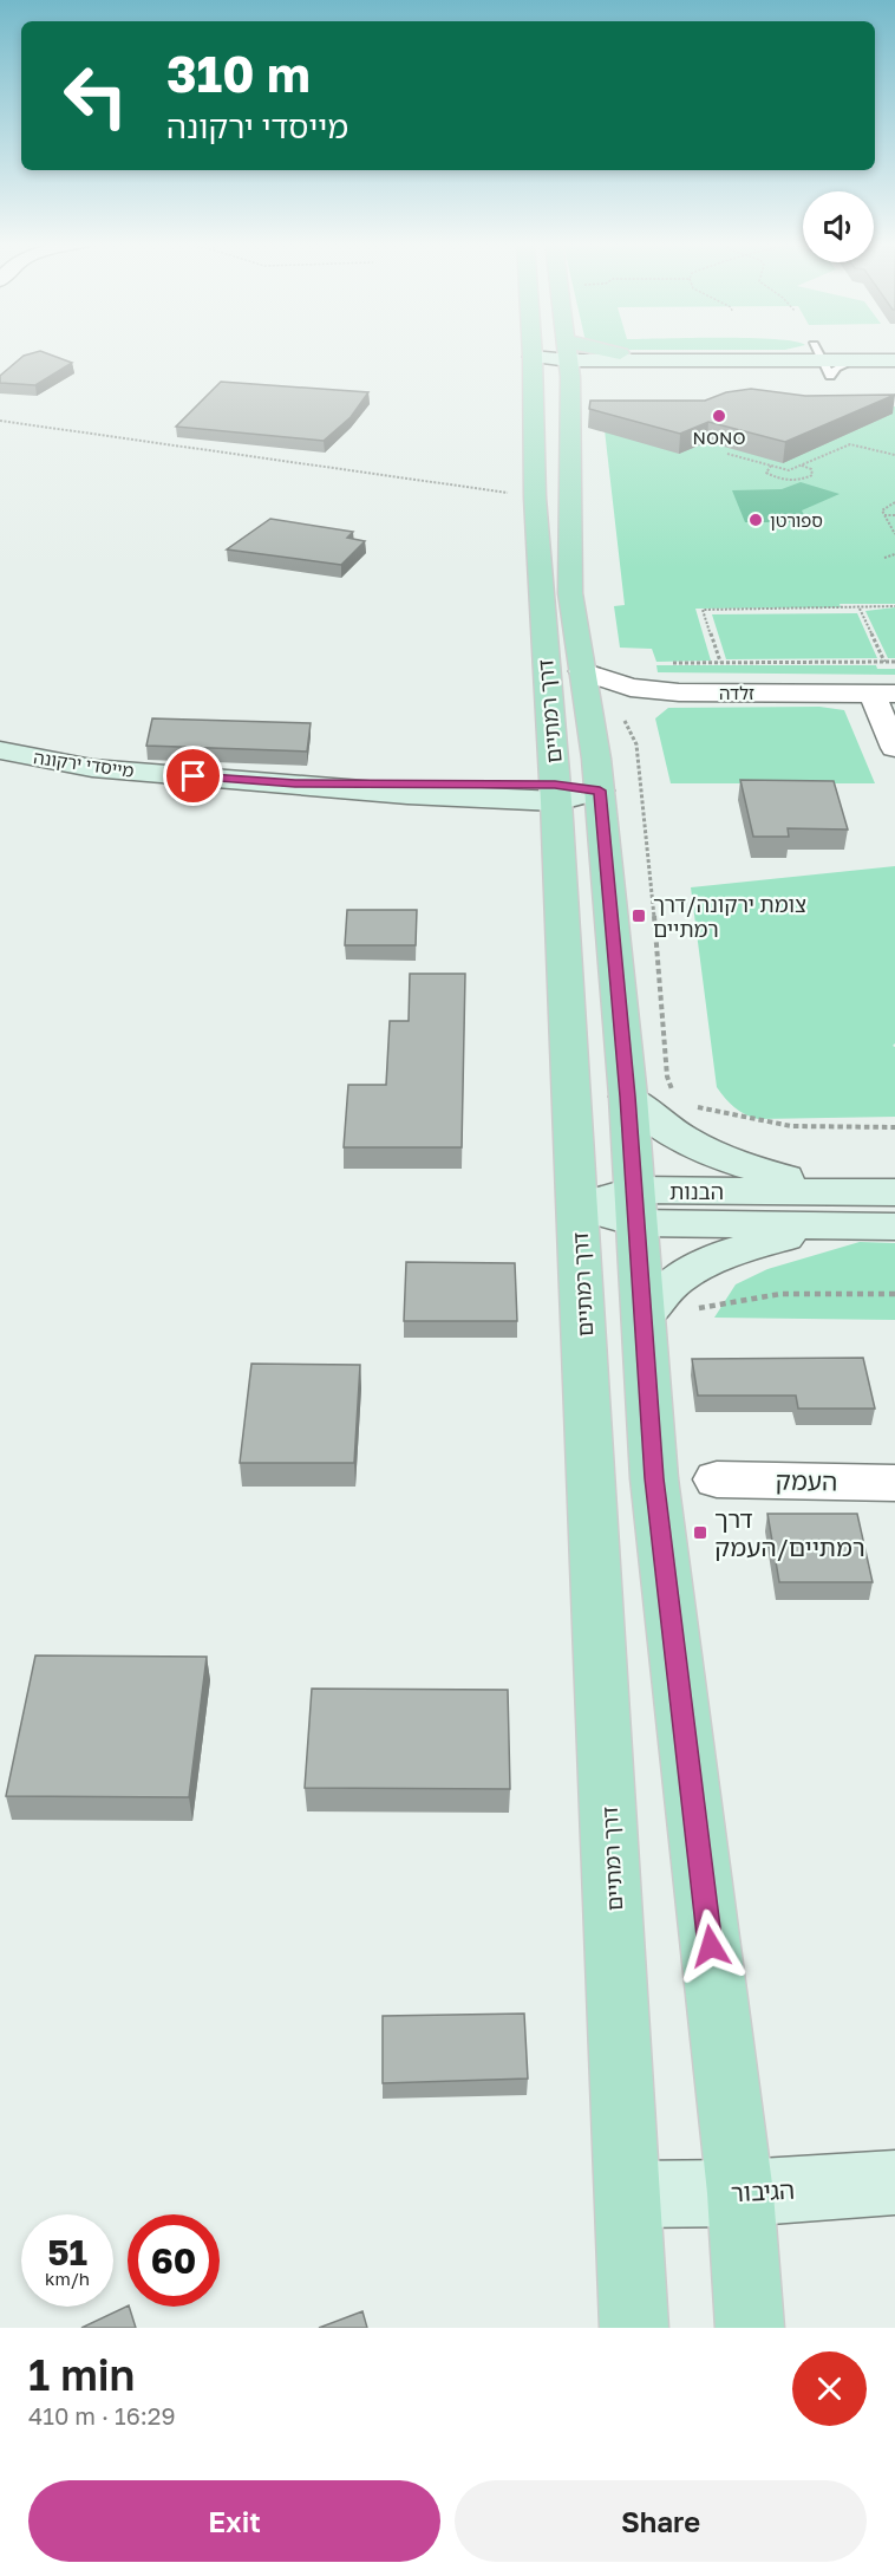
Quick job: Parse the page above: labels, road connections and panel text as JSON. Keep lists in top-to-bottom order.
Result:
{
  "streets": {
    "main road": ["דרך רמתיים"],
    "street": [
      "זלדה",
      "מייסדי ירקונה",
      "הבנות",
      "העמק",
      "הגיבור"
    ]
  },
  "crossings": [
    ["זלדה", "דרך רמתיים"],
    ["דרך רמתיים", "מייסדי ירקונה"],
    ["דרך רמתיים", "הבנות"],
    ["דרך רמתיים", "הגיבור"]
  ],
  "places": {
    "other": ["NONO", "ספורטן"],
    "transit": ["צומת ירקונה/דרך רמתיים", "דרך רמתיים/העמק"]
  },
  "page": {
    "turn": ["310 m", "מייסדי ירקונה"],
    "speed": "51 km/h",
    "limit": "60",
    "heading": ["1 min", "410 m · 16:29"],
    "buttons": ["Exit", "Share"]
  }
}
